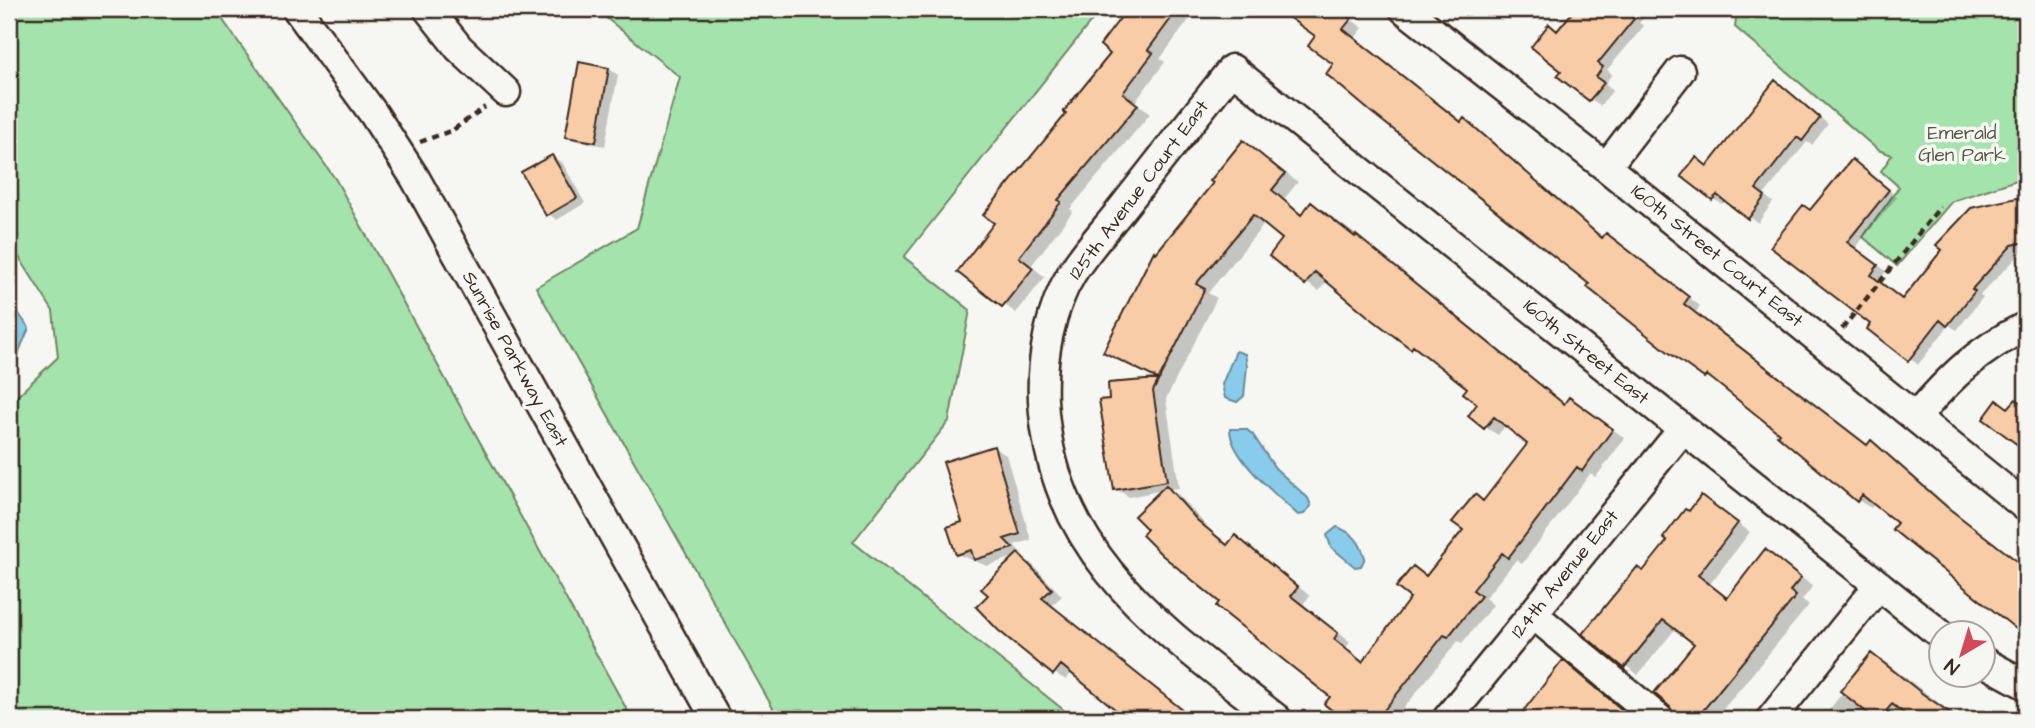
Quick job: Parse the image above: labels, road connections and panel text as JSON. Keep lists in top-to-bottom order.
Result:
{
  "streets": {
    "street": [
      "125th Avenue Court East",
      "160th Street Court East",
      "160th Street East",
      "Sunrise Parkway East",
      "124th Avenue East"
    ]
  },
  "crossings": [
    ["125th Avenue Court East", "160th Street East"],
    ["160th Street East", "124th Avenue East"]
  ],
  "parks": ["Emerald Glen Park"],
  "north": "bottom left"
}
